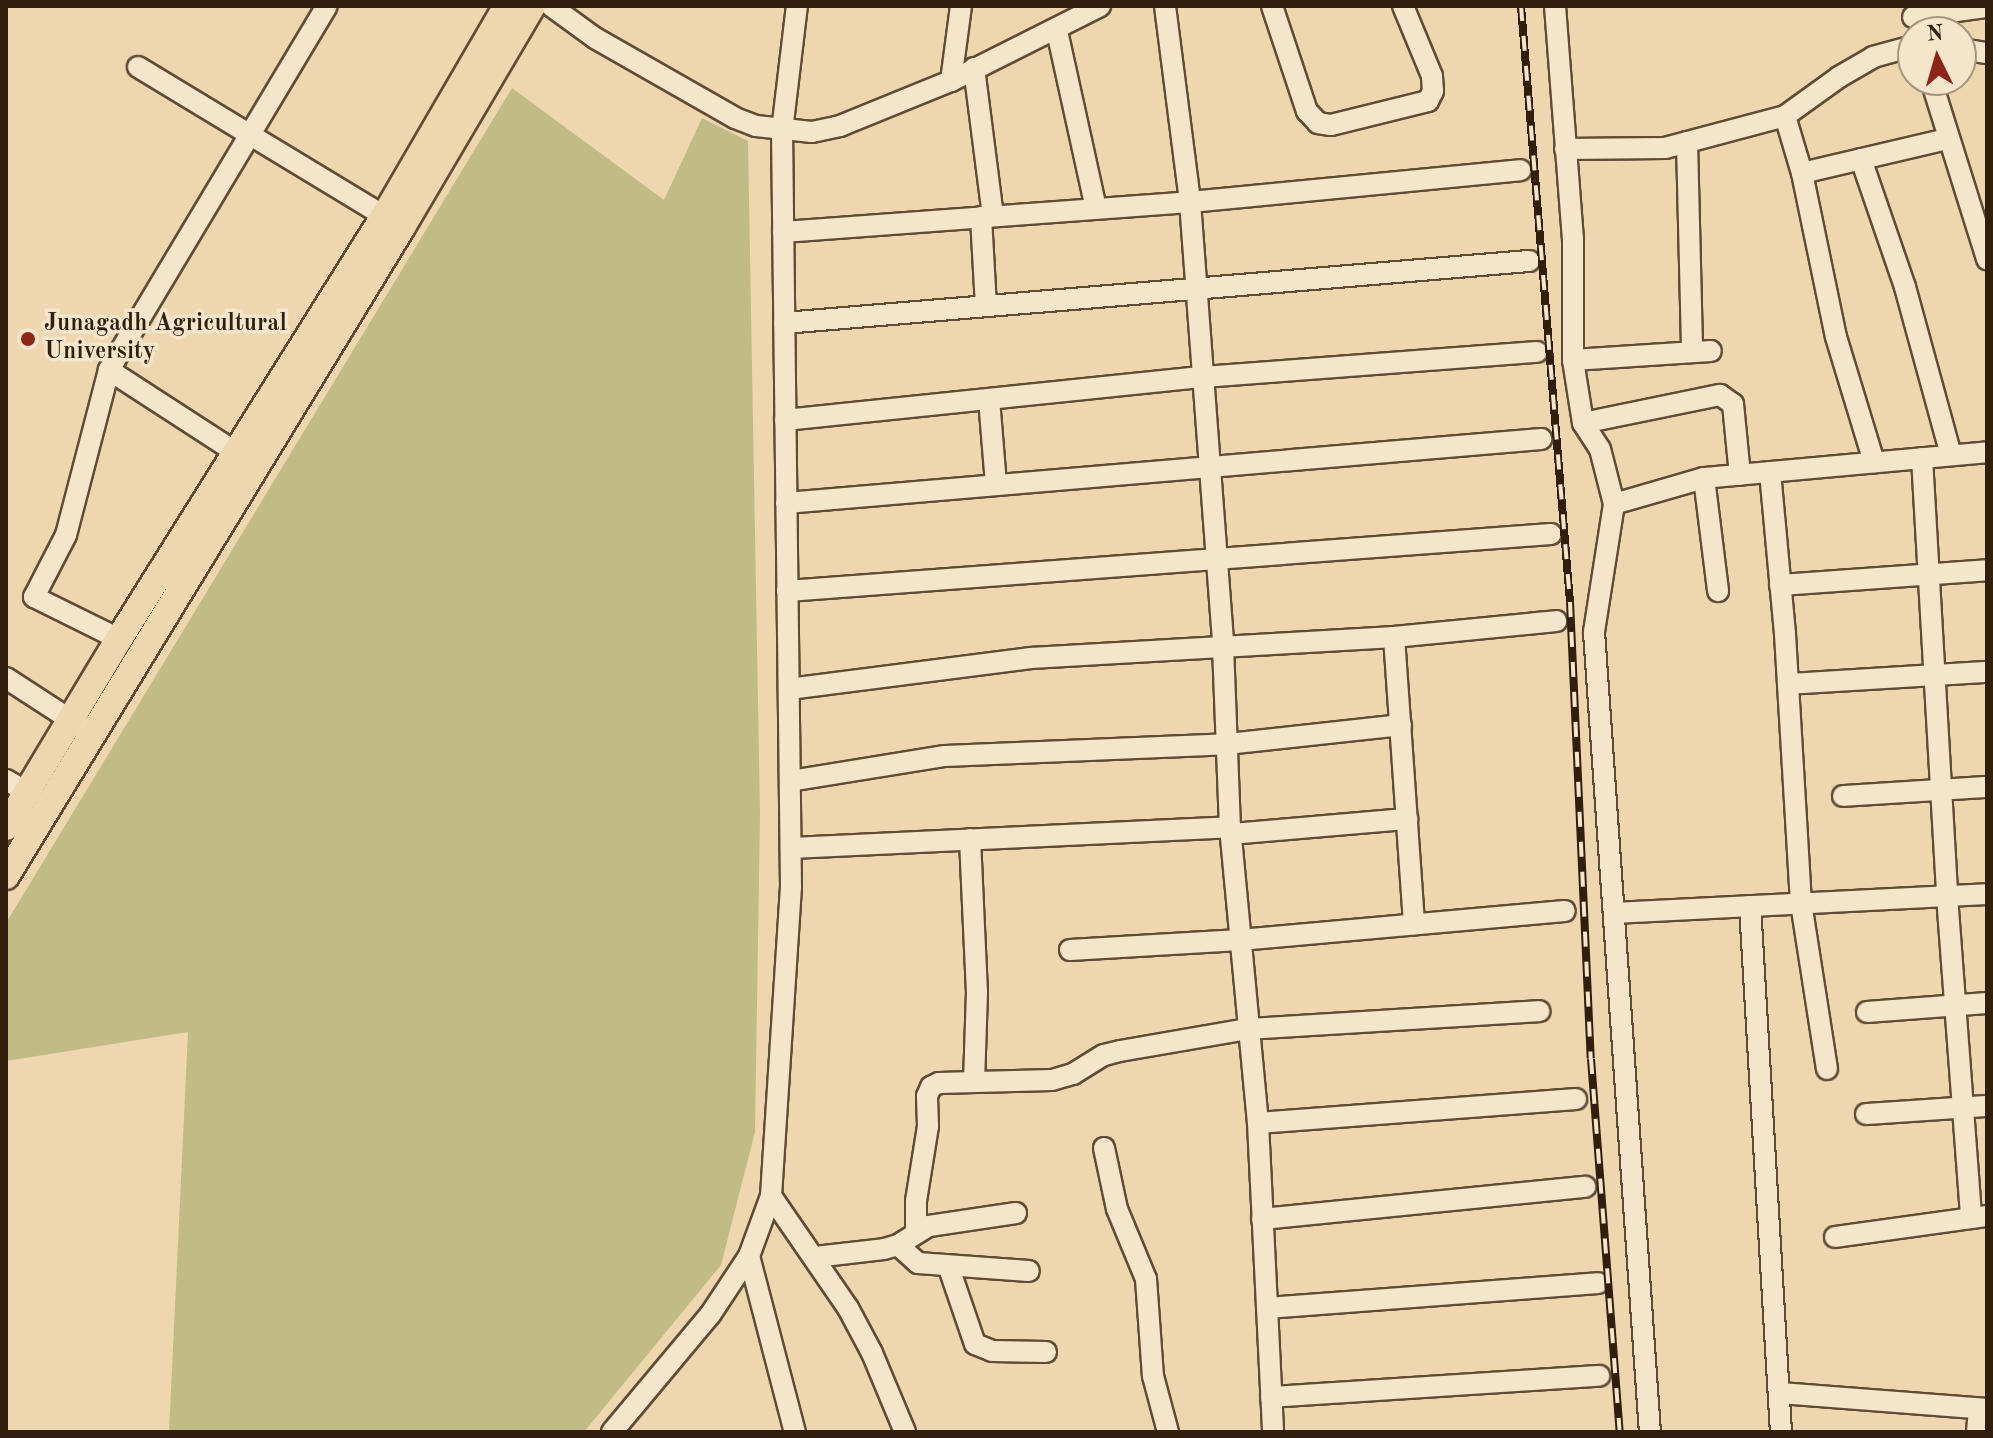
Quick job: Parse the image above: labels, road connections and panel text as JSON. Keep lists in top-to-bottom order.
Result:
{
  "places": ["Junagadh Agricultural University"],
  "north": "top"
}
